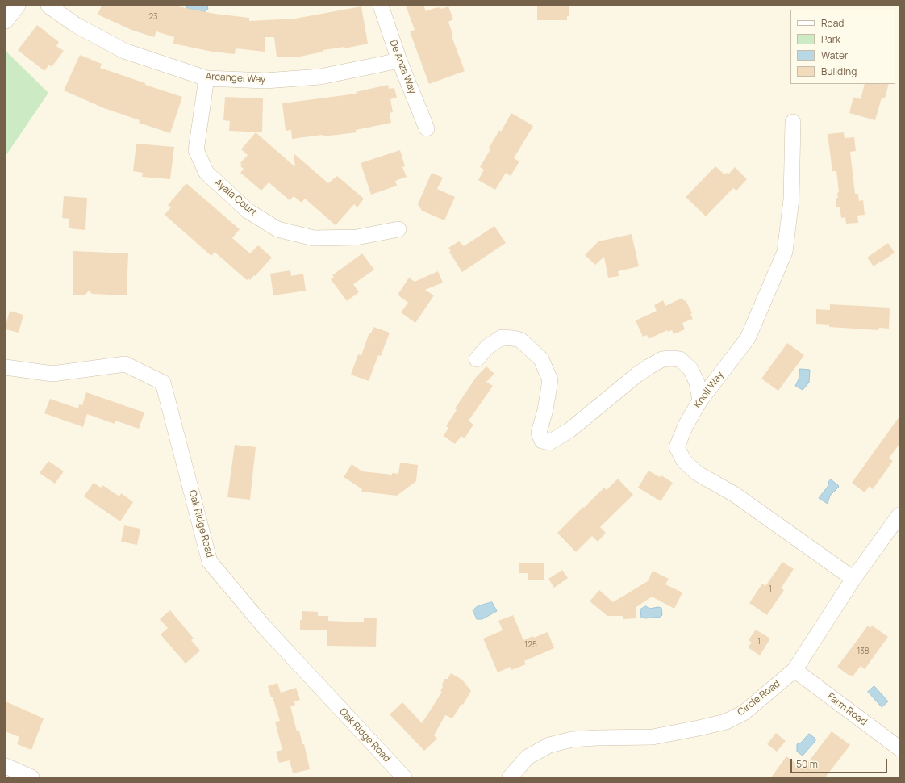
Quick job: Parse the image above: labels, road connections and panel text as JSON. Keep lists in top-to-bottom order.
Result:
{
  "streets": {
    "street": [
      "De Anza Way",
      "Arcangel Way",
      "Ayala Court",
      "Knoll Way",
      "Oak Ridge Road",
      "Circle Road",
      "Farm Road"
    ]
  },
  "crossings": [
    ["De Anza Way", "Arcangel Way"],
    ["Arcangel Way", "Ayala Court"],
    ["Knoll Way", "Circle Road"],
    ["Circle Road", "Farm Road"]
  ],
  "house_numbers": [
    "23",
    "1",
    "1",
    "125",
    "138"
  ],
  "legend": [
    "Road",
    "Park",
    "Water",
    "Building"
  ],
  "scale_bar": "50 m"
}
